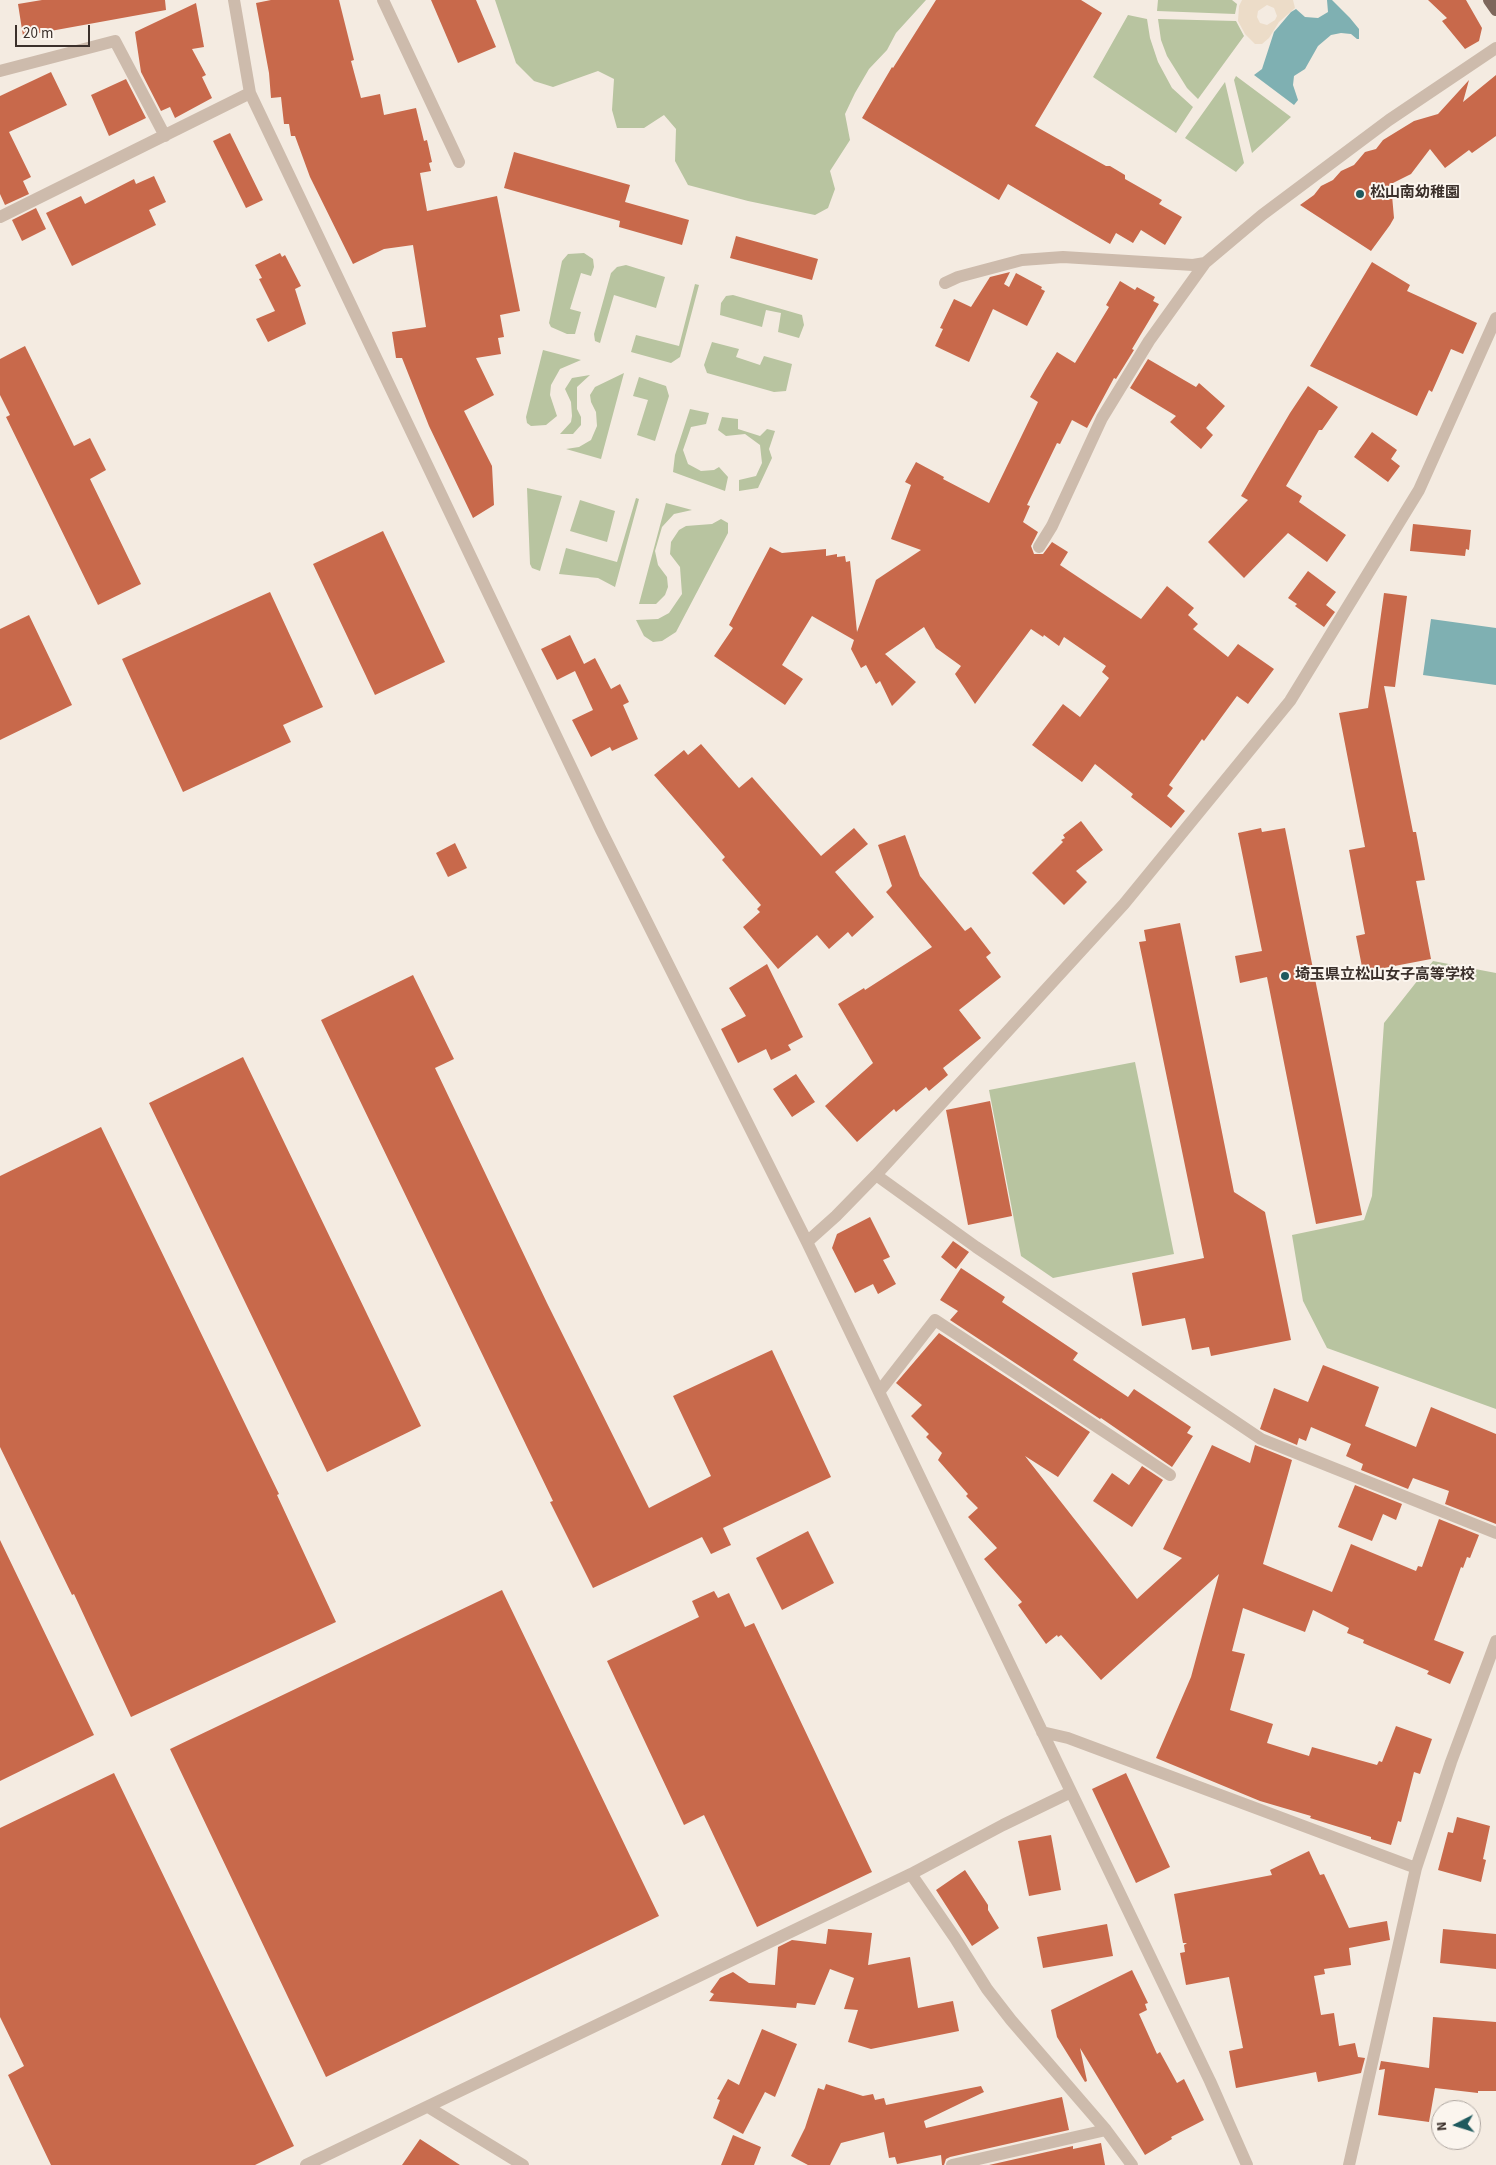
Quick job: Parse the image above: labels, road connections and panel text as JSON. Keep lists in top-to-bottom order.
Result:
{
  "places": ["松山南幼稚園", "埼玉県立松山女子高等学校"],
  "scale_bar": "20 m",
  "north": "left"
}
